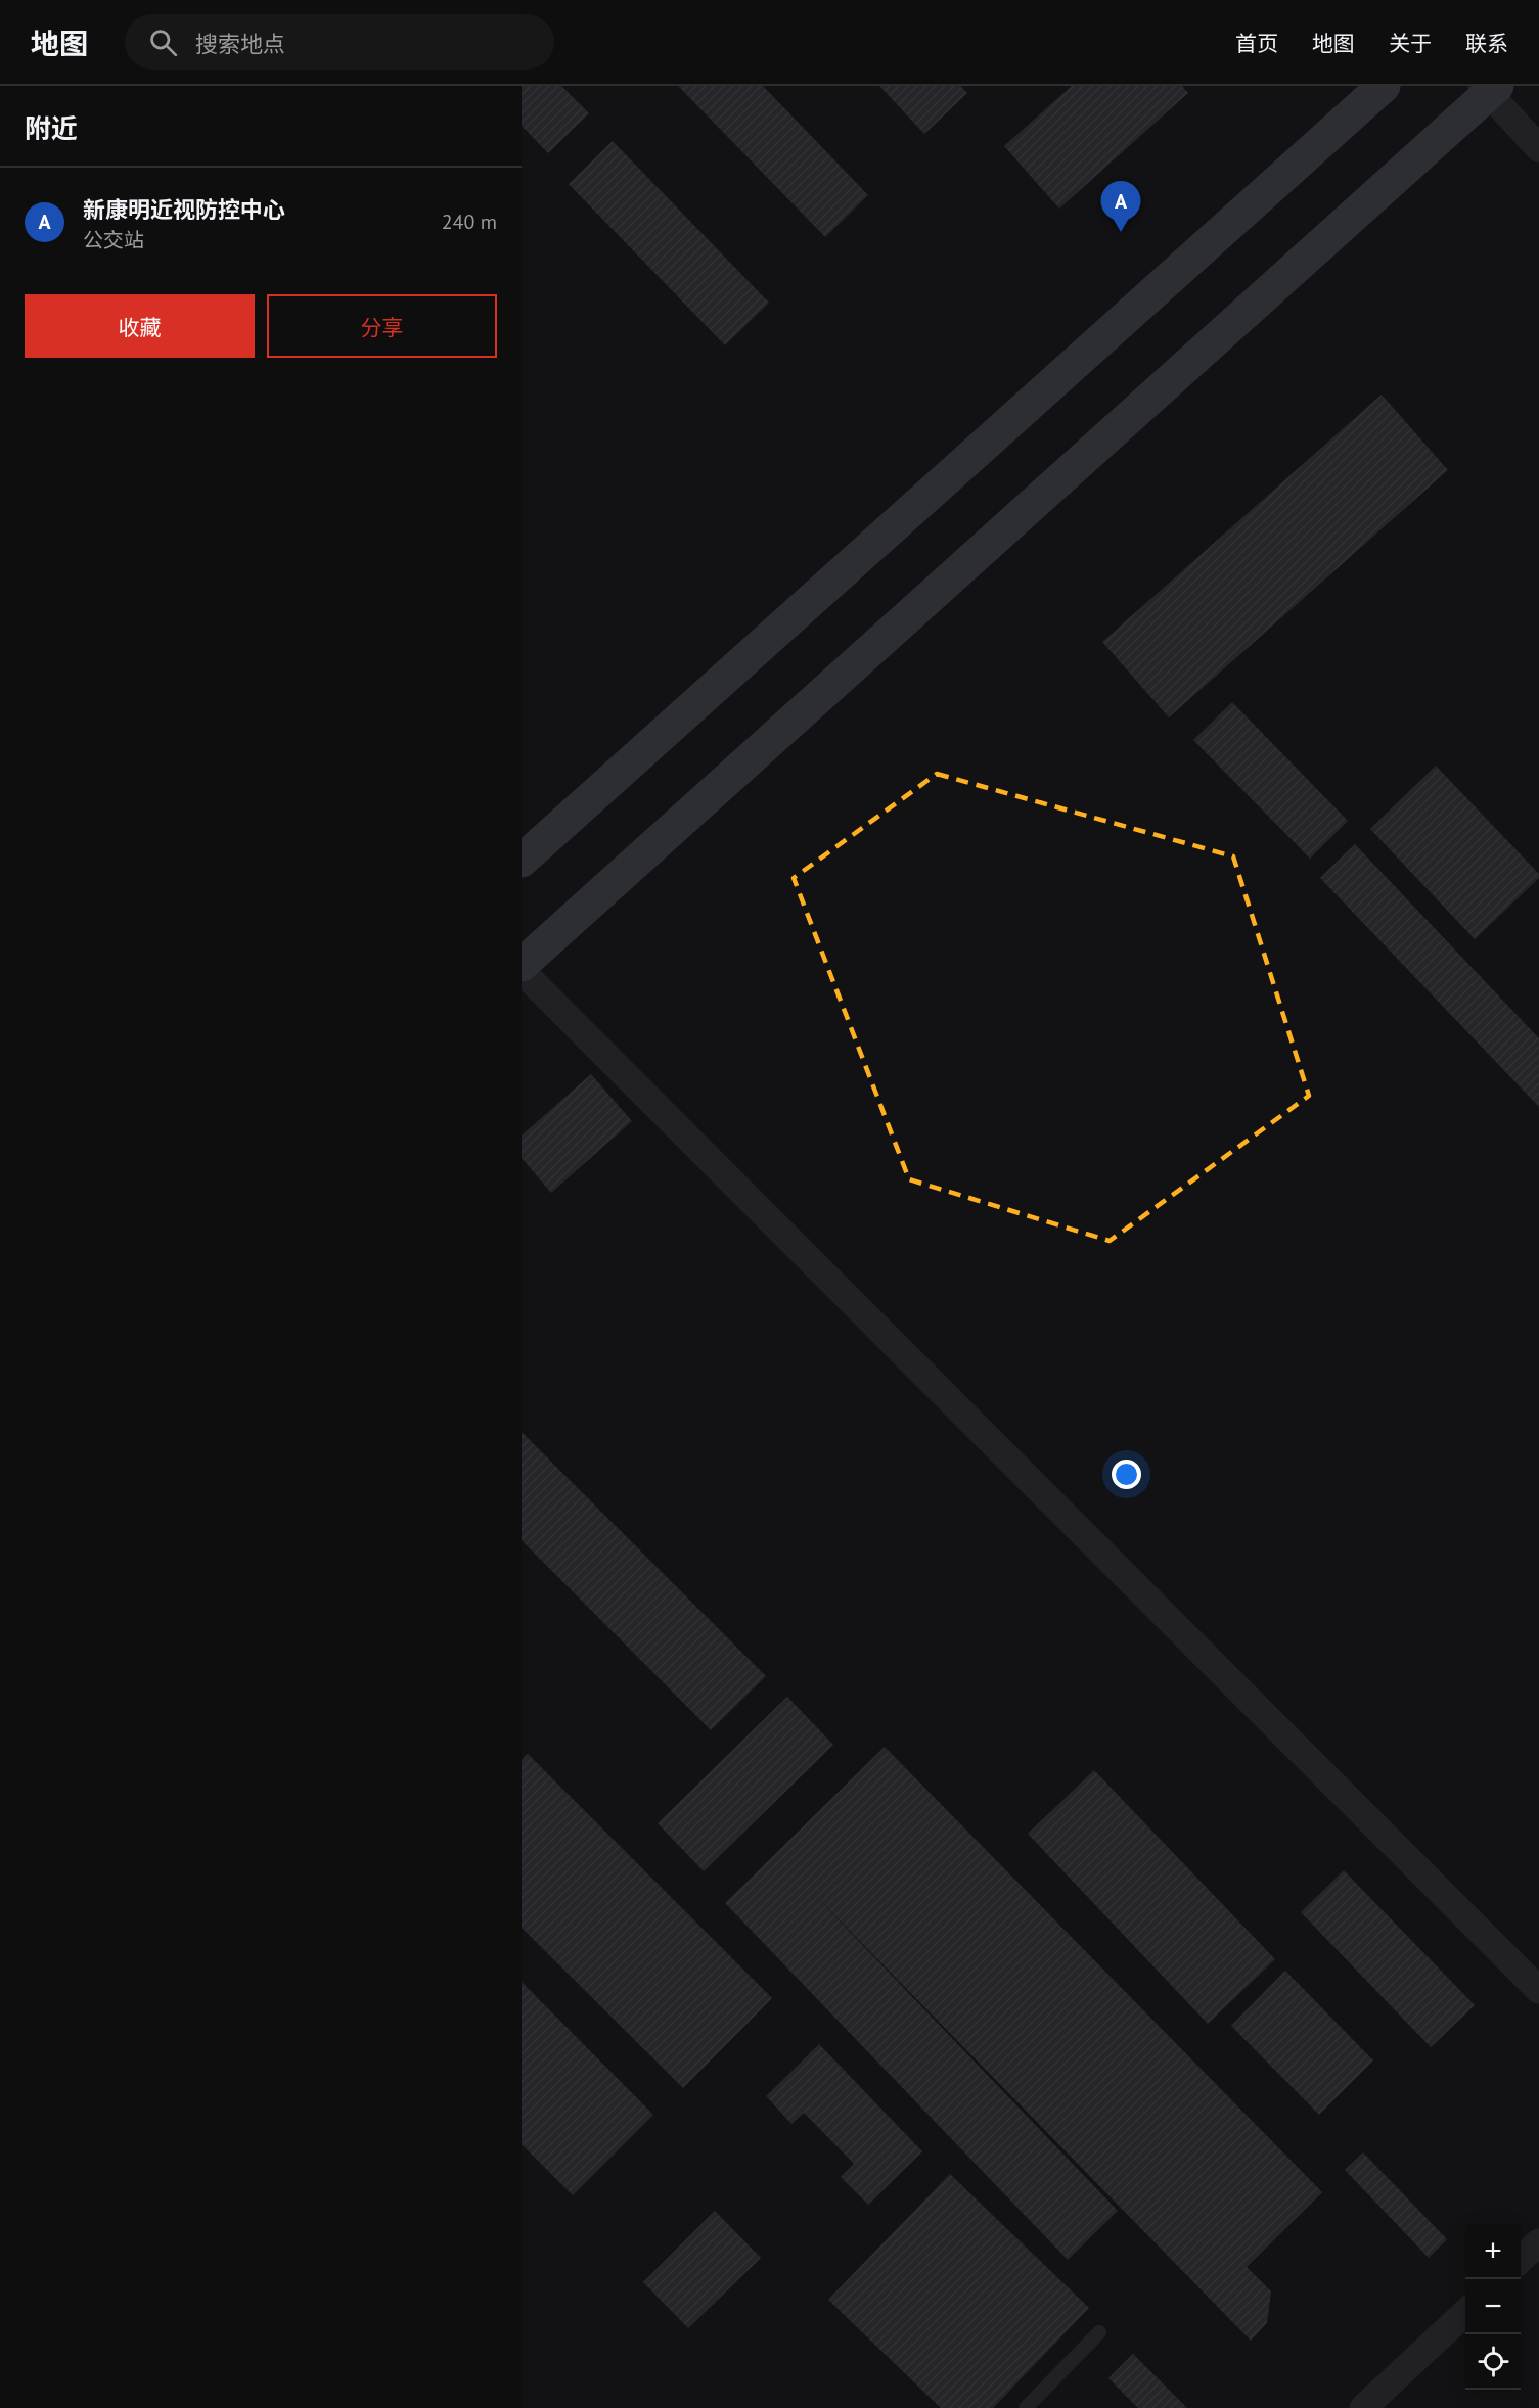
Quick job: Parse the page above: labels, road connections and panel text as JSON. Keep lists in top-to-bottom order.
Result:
{
  "page": {
    "header": "地图",
    "search": "搜索地点",
    "nav": [
      "首页",
      "地图",
      "关于",
      "联系"
    ],
    "heading": "附近",
    "list": [
      {
        "mark": "A",
        "name": "新康明近视防控中心",
        "note": "公交站",
        "value": "240 m"
      }
    ],
    "pins": "A",
    "buttons": ["收藏", "分享"],
    "map_buttons": ["+", "−"]
  }
}
